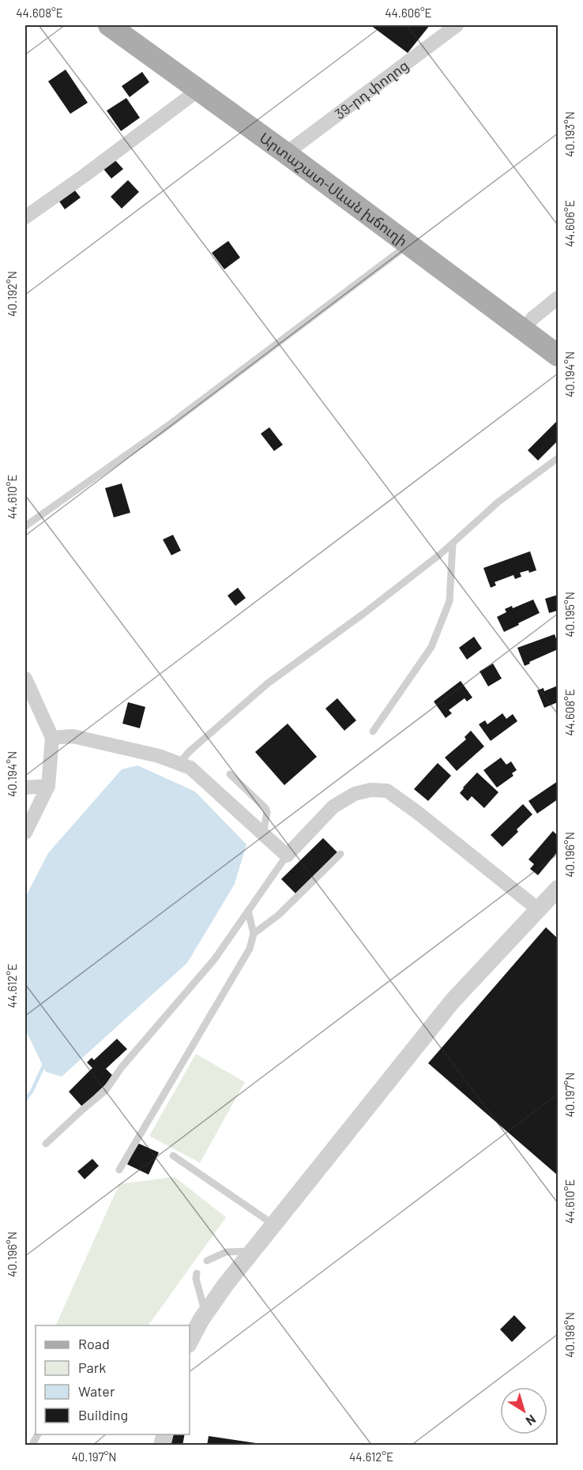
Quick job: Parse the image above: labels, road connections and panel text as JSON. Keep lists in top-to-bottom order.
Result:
{
  "streets": {
    "main road": ["Արտաշատ-Սևան խճուղի"],
    "street": ["39-րդ փողոց"]
  },
  "crossings": [
    ["39-րդ փողոց", "Արտաշատ-Սևան խճուղի"]
  ],
  "legend": [
    "Road",
    "Park",
    "Water",
    "Building"
  ],
  "north": "bottom right",
  "coordinates": [
    "44.608°E",
    "44.606°E",
    "40.193°N",
    "40.192°N",
    "40.194°N",
    "44.610°E",
    "40.195°N",
    "40.196°N",
    "44.612°E",
    "40.197°N",
    "40.198°N"
  ]
}
